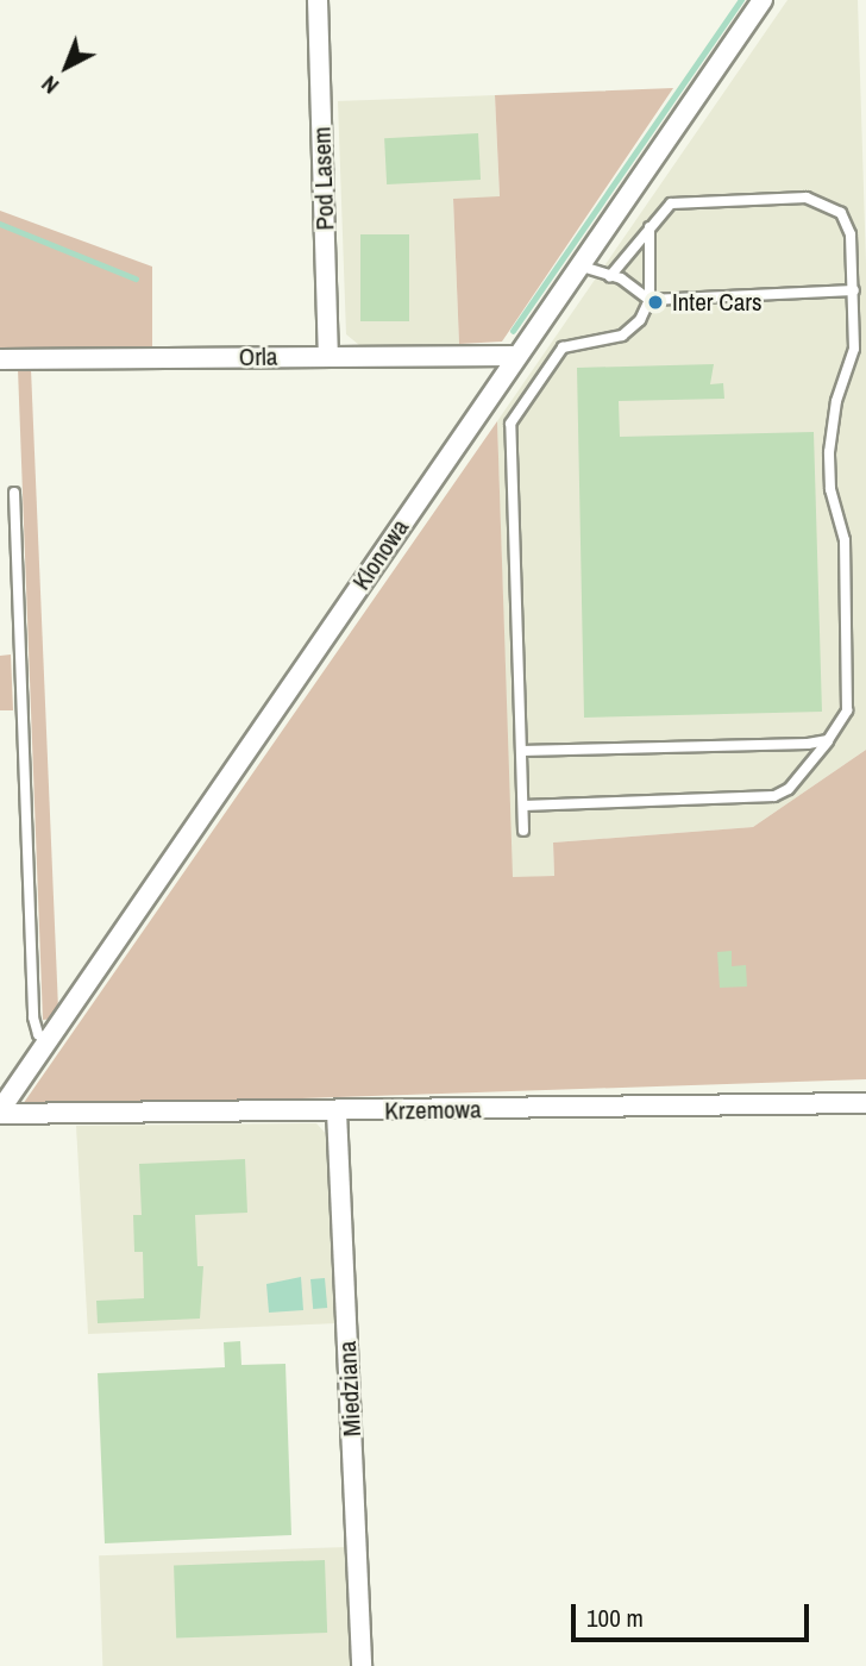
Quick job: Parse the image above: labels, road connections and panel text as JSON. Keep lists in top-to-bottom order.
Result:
{
  "streets": {
    "street": [
      "Pod Lasem",
      "Orla",
      "Klonowa",
      "Krzemowa",
      "Miedziana"
    ]
  },
  "crossings": [
    ["Pod Lasem", "Orla"],
    ["Orla", "Klonowa"],
    ["Klonowa", "Krzemowa"],
    ["Krzemowa", "Miedziana"]
  ],
  "places": ["Inter Cars"],
  "scale_bar": "100 m",
  "north": "bottom left"
}
